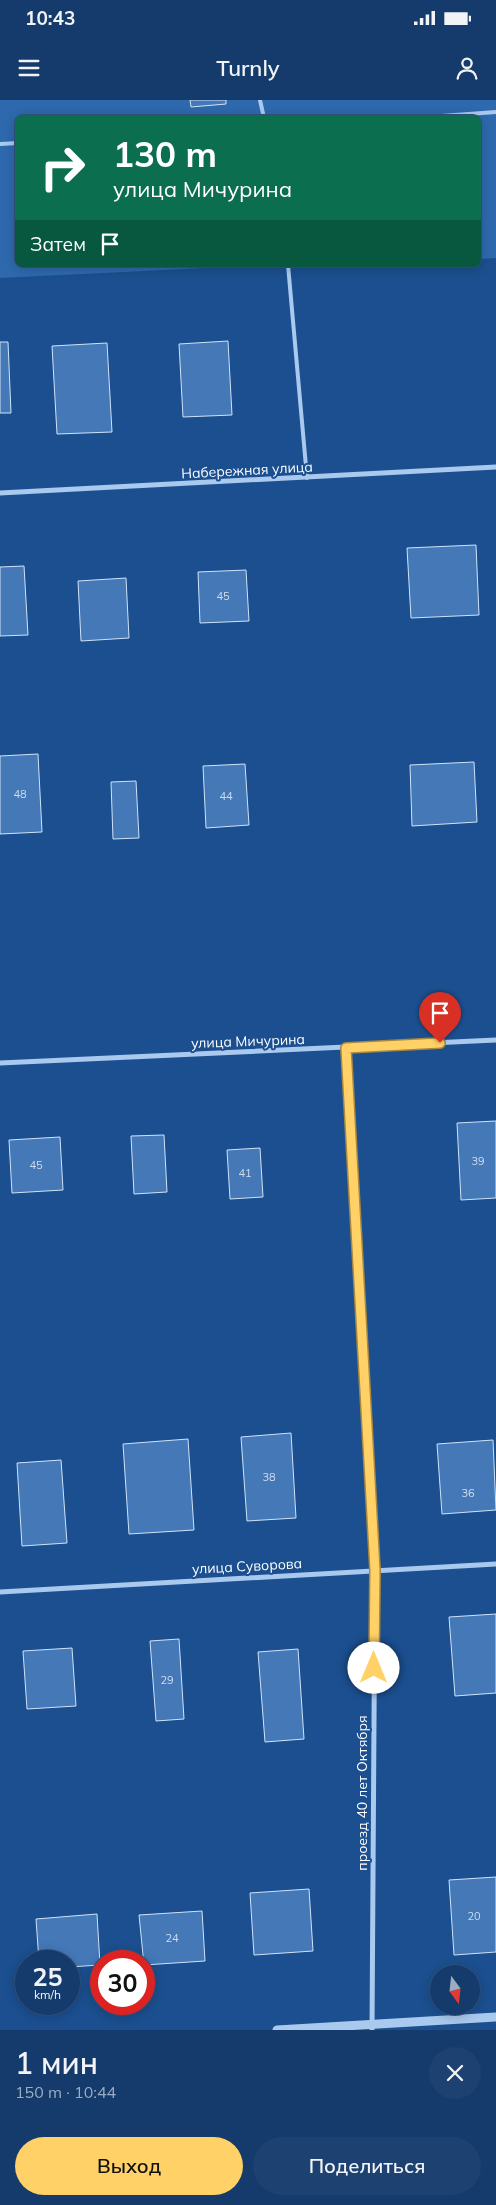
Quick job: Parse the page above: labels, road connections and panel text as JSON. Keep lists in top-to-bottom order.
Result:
{
  "streets": {
    "street": [
      "Набережная улица",
      "улица Мичурина",
      "улица Суворова",
      "проезд 40 лет Октября"
    ]
  },
  "crossings": [
    ["улица Мичурина", "проезд 40 лет Октября"],
    ["улица Суворова", "проезд 40 лет Октября"]
  ],
  "house_numbers": [
    "45",
    "48",
    "44",
    "39",
    "45",
    "41",
    "38",
    "36",
    "29",
    "20",
    "24"
  ],
  "north": "bottom",
  "page": {
    "status": "10:43",
    "header": "Turnly",
    "turn": ["130 m", "улица Мичурина"],
    "then": "Затем",
    "speed": "25 km/h",
    "limit": "30",
    "heading": ["1 мин", "150 m · 10:44"],
    "buttons": ["Выход", "Поделиться"]
  }
}
